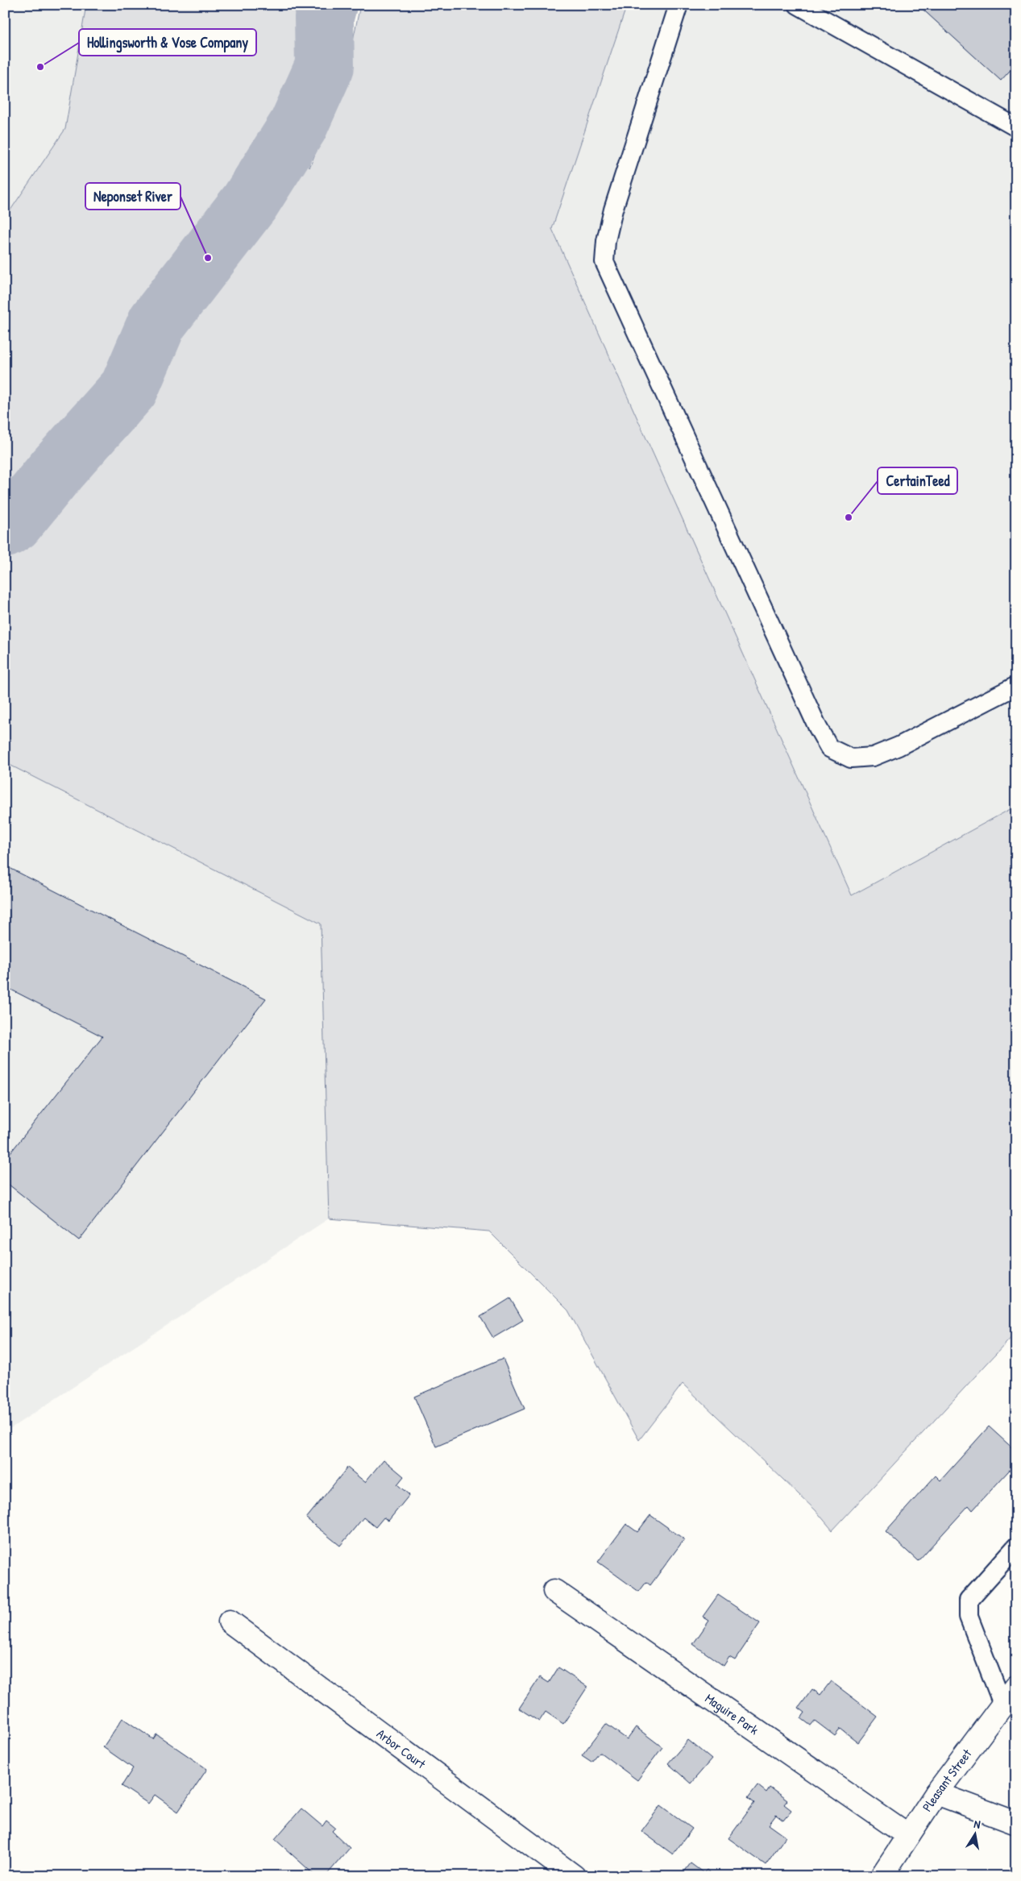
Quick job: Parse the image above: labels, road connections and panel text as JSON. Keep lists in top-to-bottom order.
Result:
{
  "streets": {
    "street": ["Maguire Park", "Arbor Court", "Pleasant Street"]
  },
  "crossings": [
    ["Maguire Park", "Pleasant Street"]
  ],
  "places": ["Hollingsworth & Vose Company", "Neponset River", "CertainTeed"],
  "north": "top"
}
